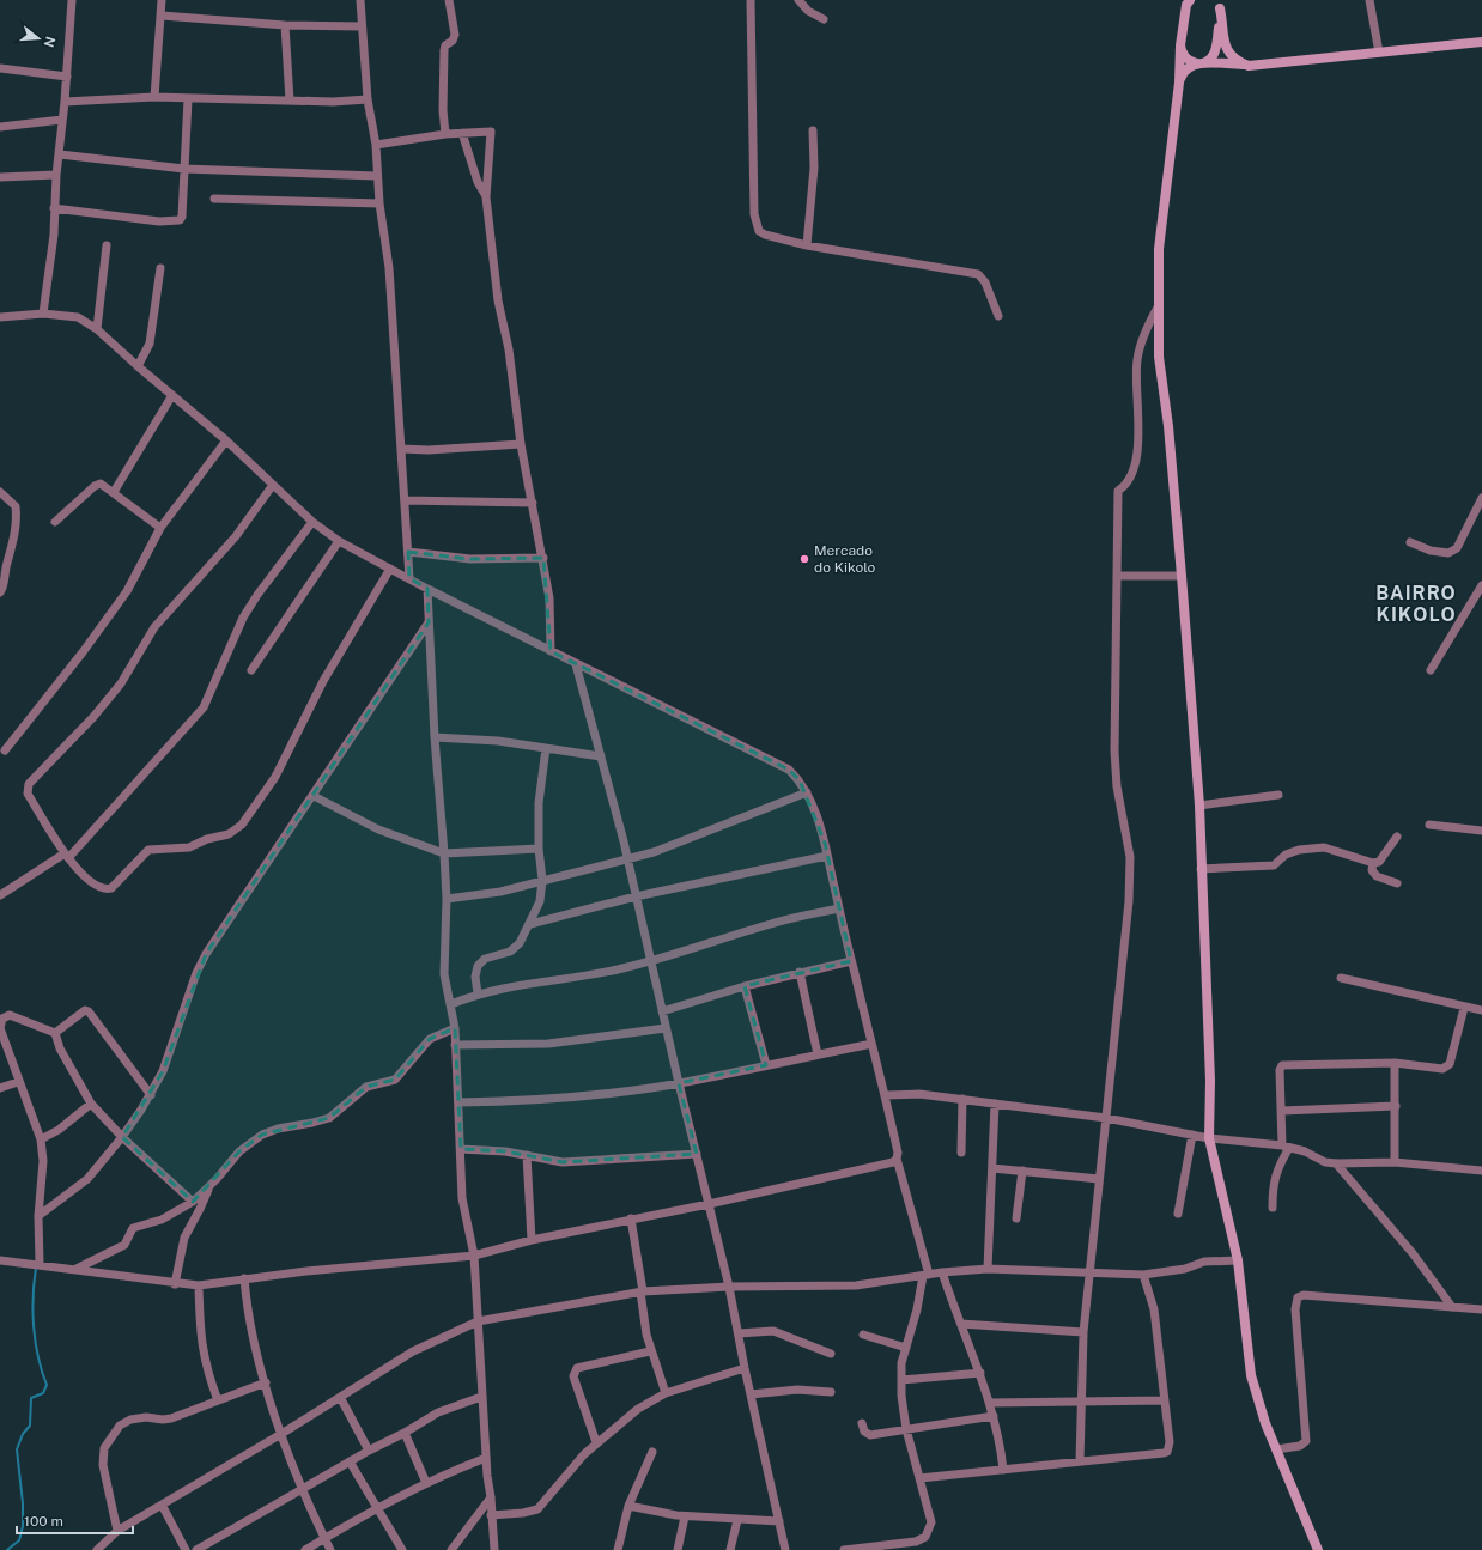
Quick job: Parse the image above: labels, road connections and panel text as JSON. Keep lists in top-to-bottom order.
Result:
{
  "districts": ["BAIRRO KIKOLO"],
  "places": ["Mercado do Kikolo"],
  "scale_bar": "100 m",
  "north": "right"
}
